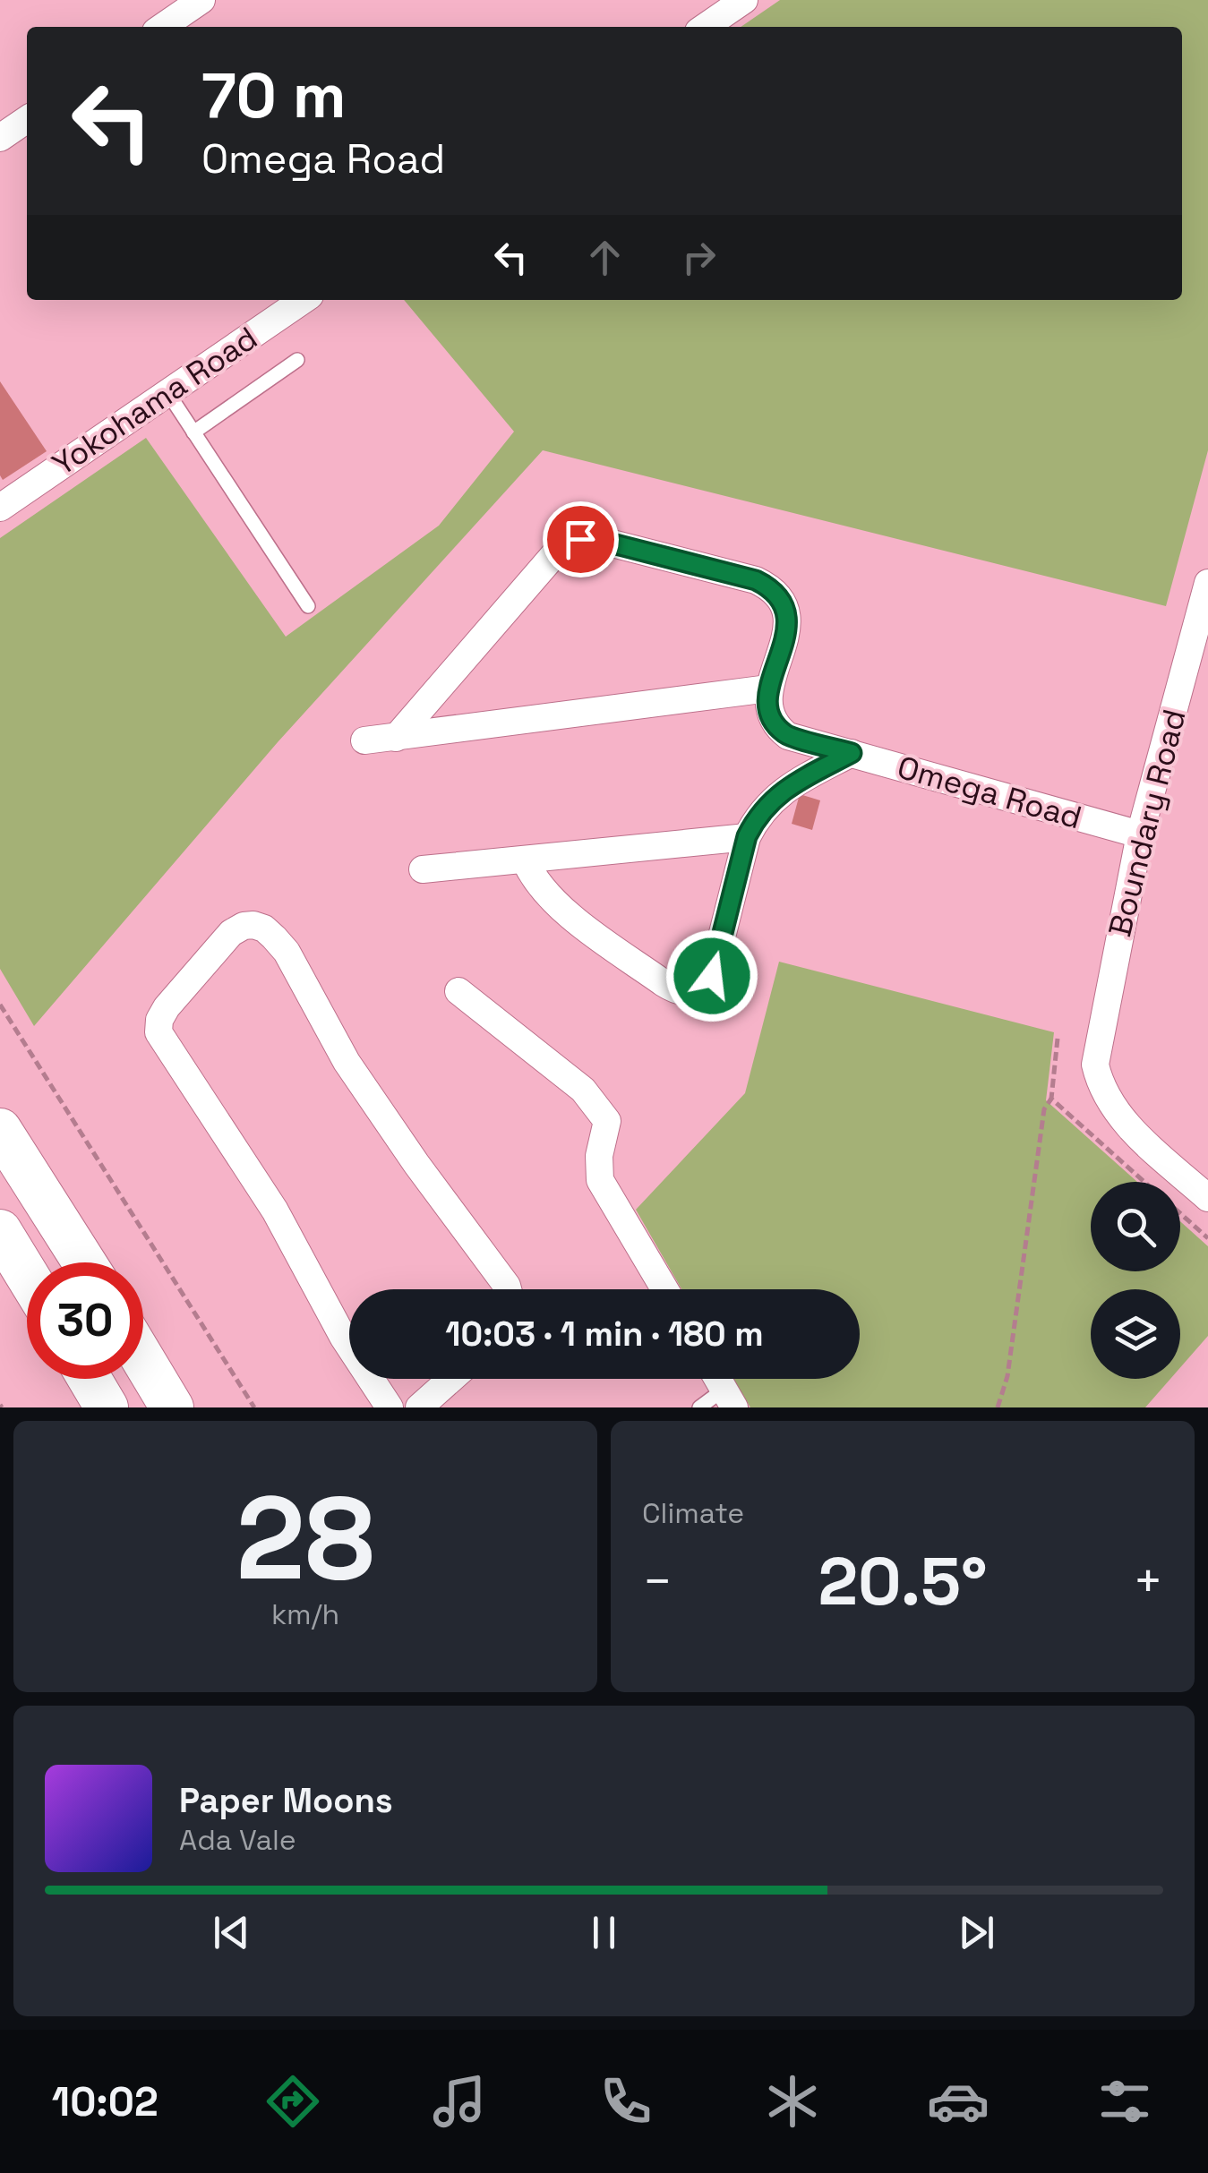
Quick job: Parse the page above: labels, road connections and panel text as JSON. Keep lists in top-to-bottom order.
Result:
{
  "streets": {
    "street": ["Yokohama Road", "Omega Road", "Boundary Road"]
  },
  "crossings": [
    ["Omega Road", "Boundary Road"]
  ],
  "page": {
    "turn": ["70 m", "Omega Road"],
    "limit": "30",
    "trip": "10:03 · 1 min · 180 m",
    "tile": [
      ["28", "km/h"],
      "Climate"
    ],
    "heat": ["−", "20.5°", "+"],
    "song": ["Paper Moons", "Ada Vale"],
    "tabs": "10:02"
  }
}
